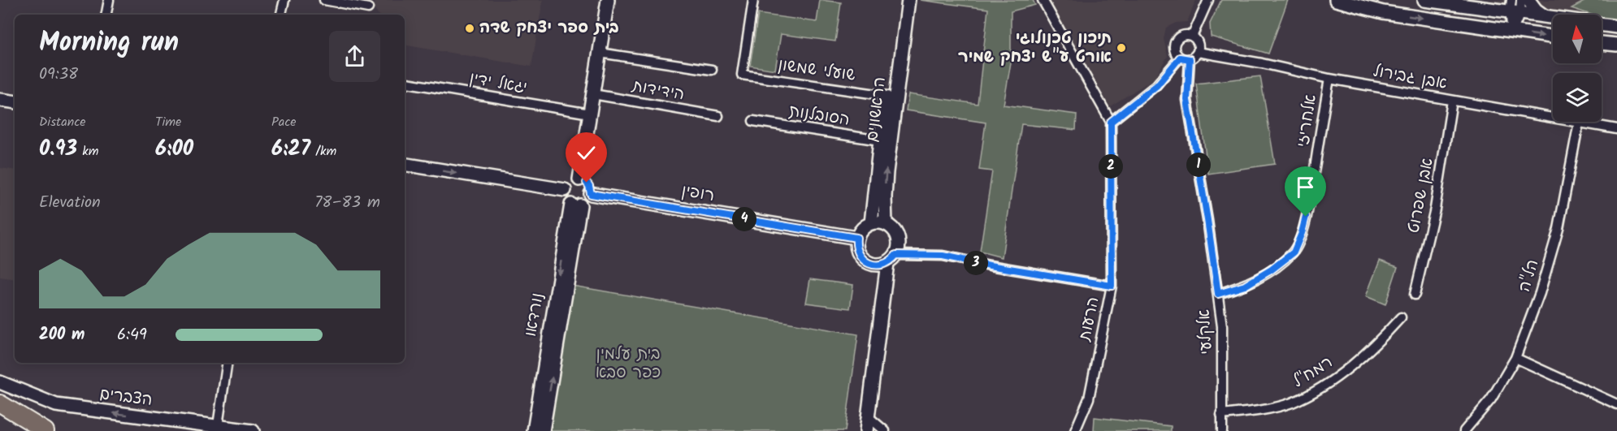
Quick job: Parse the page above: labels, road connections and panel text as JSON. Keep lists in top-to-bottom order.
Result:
{
  "streets": {
    "street": [
      "שועלי שמשון",
      "אבן גבירול",
      "יגאל ידין",
      "הידידות",
      "הראשונים",
      "הסובלנות",
      "אלחריזי",
      "רופין",
      "אבן שפרוט",
      "הל\"ה",
      "נורדאו",
      "הרעות",
      "אלקלעי",
      "רמח\"ל",
      "הצברים"
    ]
  },
  "crossings": [
    ["שועלי שמשון", "הראשונים"],
    ["אבן גבירול", "אלחריזי"],
    ["אבן גבירול", "אבן שפרוט"],
    ["אבן גבירול", "הל\"ה"],
    ["אבן גבירול", "אלקלעי"],
    ["הראשונים", "הסובלנות"],
    ["הראשונים", "רופין"],
    ["אלחריזי", "אלקלעי"],
    ["רופין", "נורדאו"],
    ["אלקלעי", "רמח\"ל"]
  ],
  "one_way": ["הצברים"],
  "parks": ["בית עלמין כפר סבא"],
  "places": ["בית ספר יצחק שדה", "תיכון טכנולוגי אורט ע\"ש יצחק שמיר"],
  "north": "top",
  "page": {
    "heading": ["Morning run", "09:38"],
    "stats": [
      ["Distance", "0.93 km"],
      ["Time", "6:00"],
      ["Pace", "6:27 /km"]
    ],
    "pins": [
      "1",
      "2",
      "4",
      "3"
    ],
    "chart": ["Elevation", "78–83 m"],
    "list": [
      {
        "name": "200 m",
        "note": "6:49"
      }
    ]
  }
}
